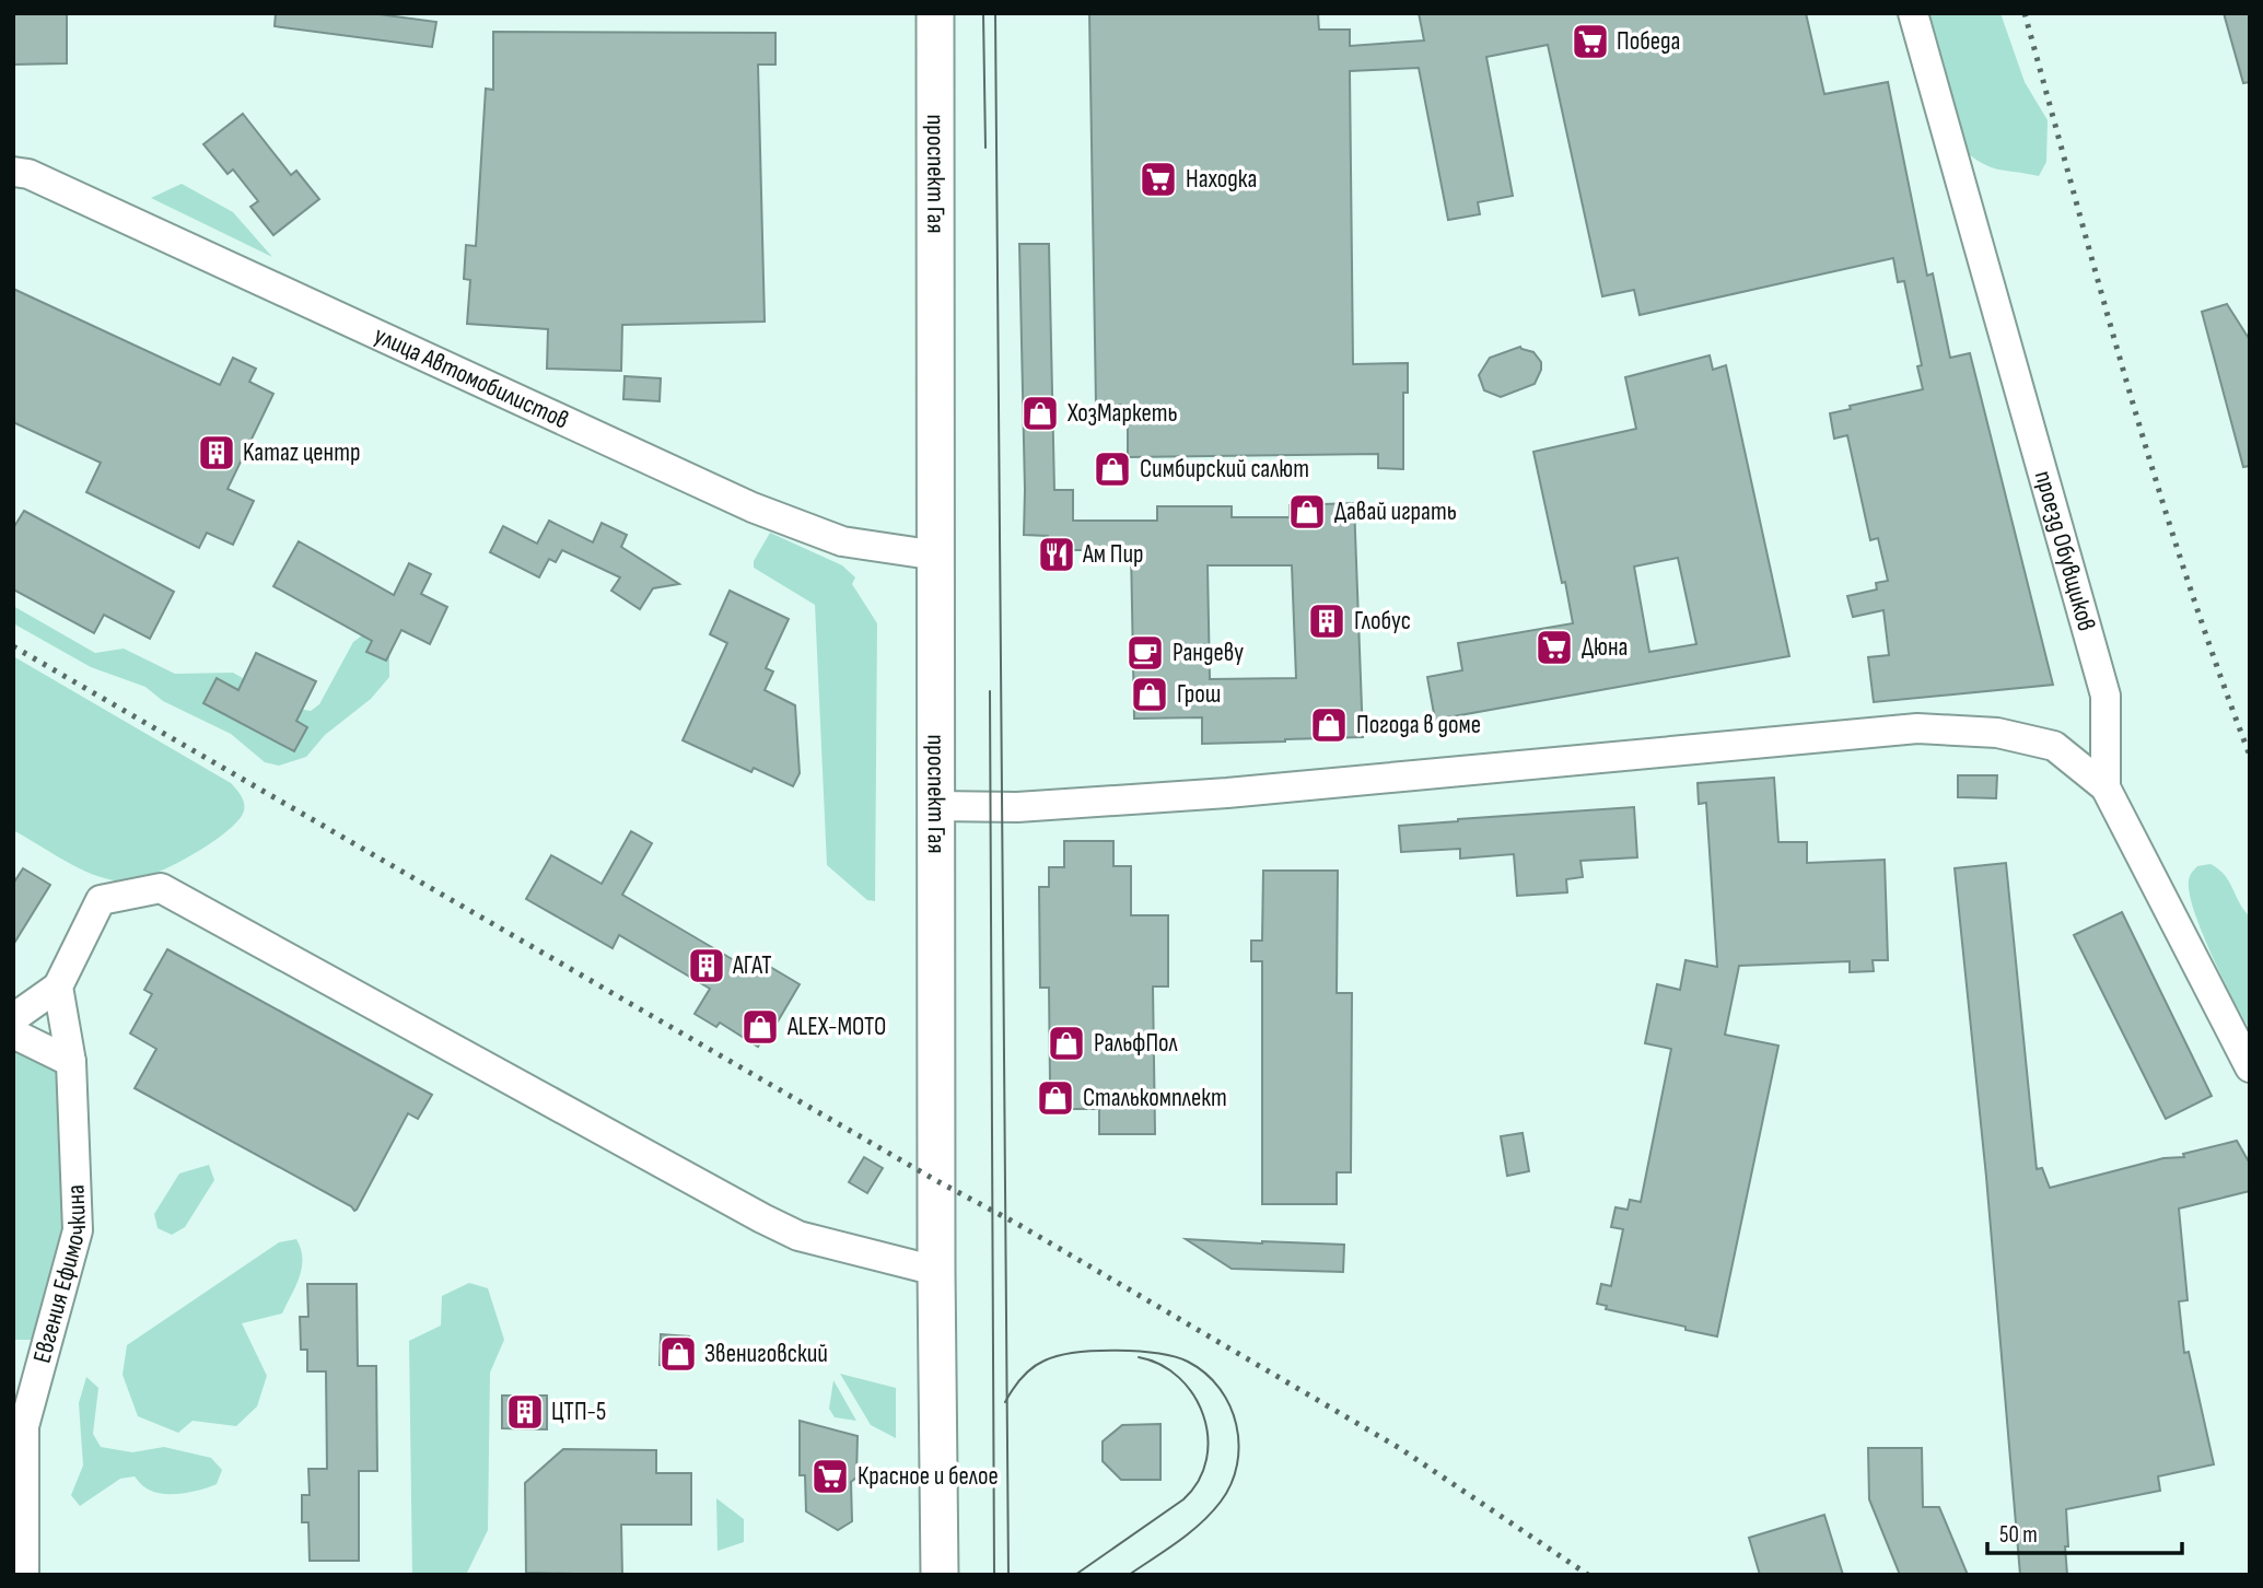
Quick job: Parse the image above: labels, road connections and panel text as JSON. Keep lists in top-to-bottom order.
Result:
{
  "streets": {
    "main road": ["проспект Гая"],
    "street": ["улица Автомобилистов", "проезд Обувщиков", "Евгения Ефимочкина"]
  },
  "crossings": [
    ["проспект Гая", "улица Автомобилистов"]
  ],
  "places": {
    "supermarket": [
      "Победа",
      "Находка",
      "Дюна",
      "Красное и белое"
    ],
    "shop": [
      "ХозМаркеть",
      "Симбирский салют",
      "Давай играть",
      "Грош",
      "Погода в доме",
      "ALEX-MOTO",
      "РальфПол",
      "Сталькомплект",
      "Звениговский"
    ],
    "building": [
      "Kamaz центр",
      "Глобус",
      "АГАТ",
      "ЦТП-5"
    ],
    "restaurant": ["Ам Пир"],
    "cafe": ["Рандеву"]
  },
  "scale_bar": "50 m"
}
